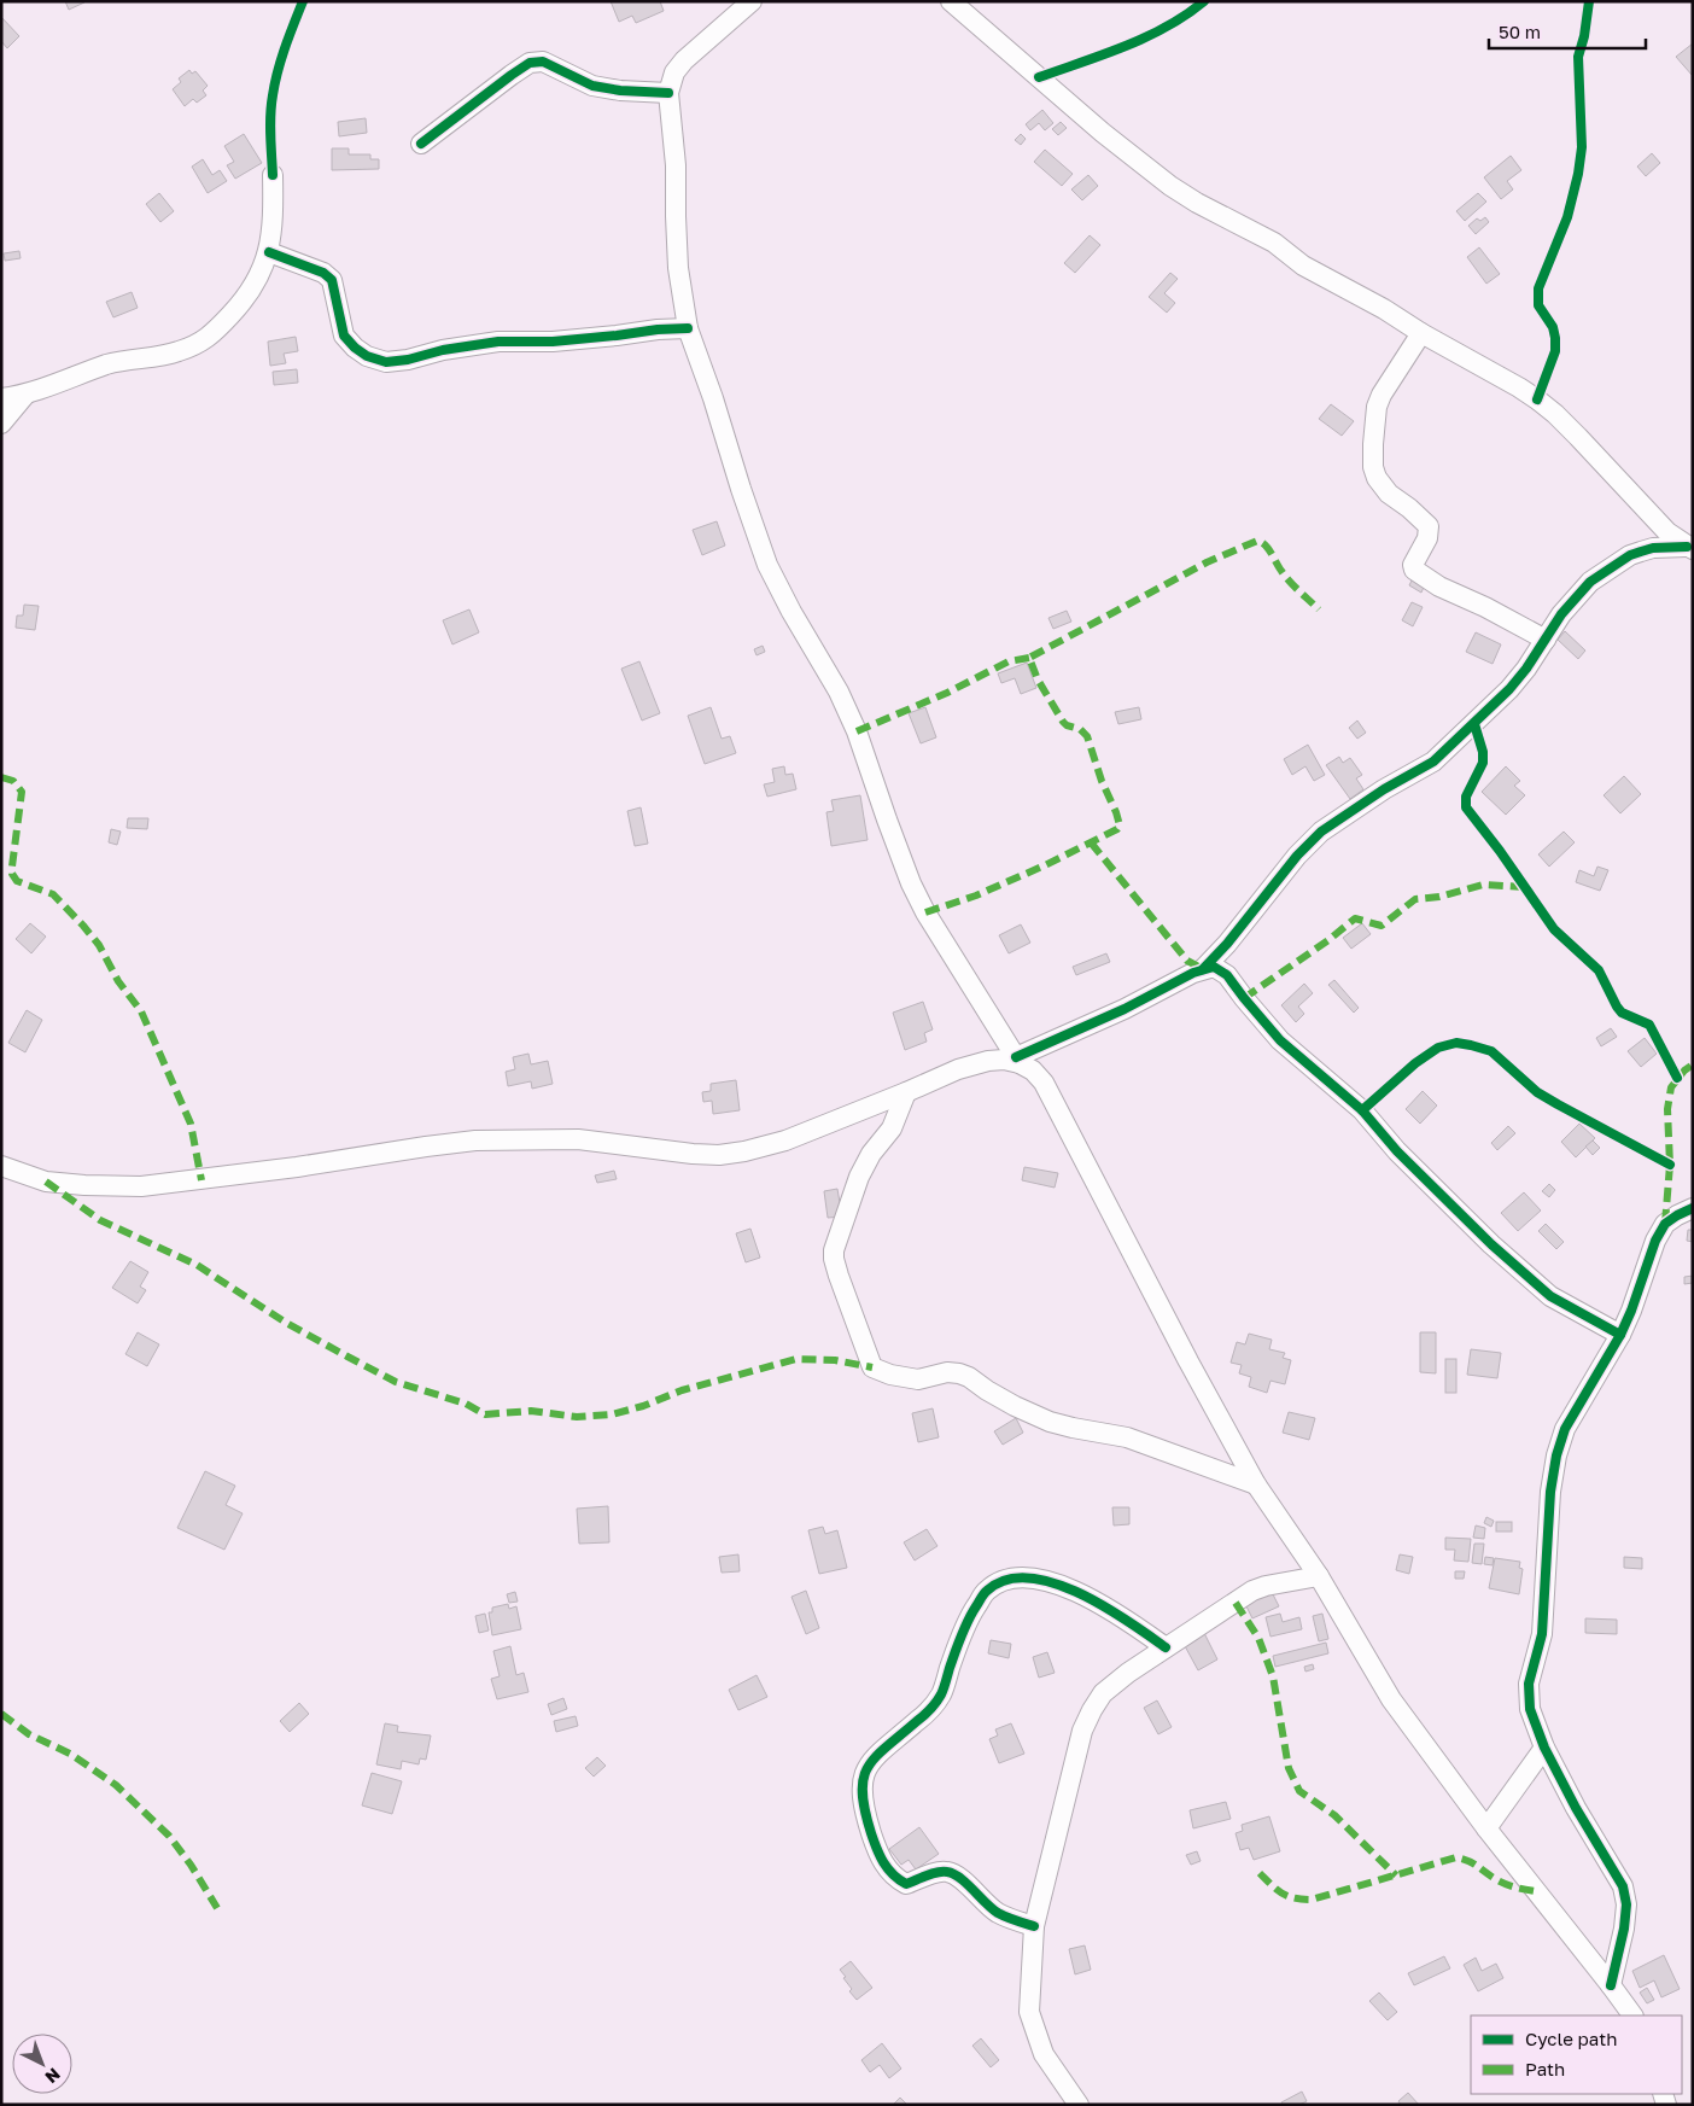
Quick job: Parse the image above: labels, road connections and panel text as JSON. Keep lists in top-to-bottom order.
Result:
{
  "legend": ["Cycle path", "Path"],
  "scale_bar": "50 m",
  "north": "bottom right"
}
